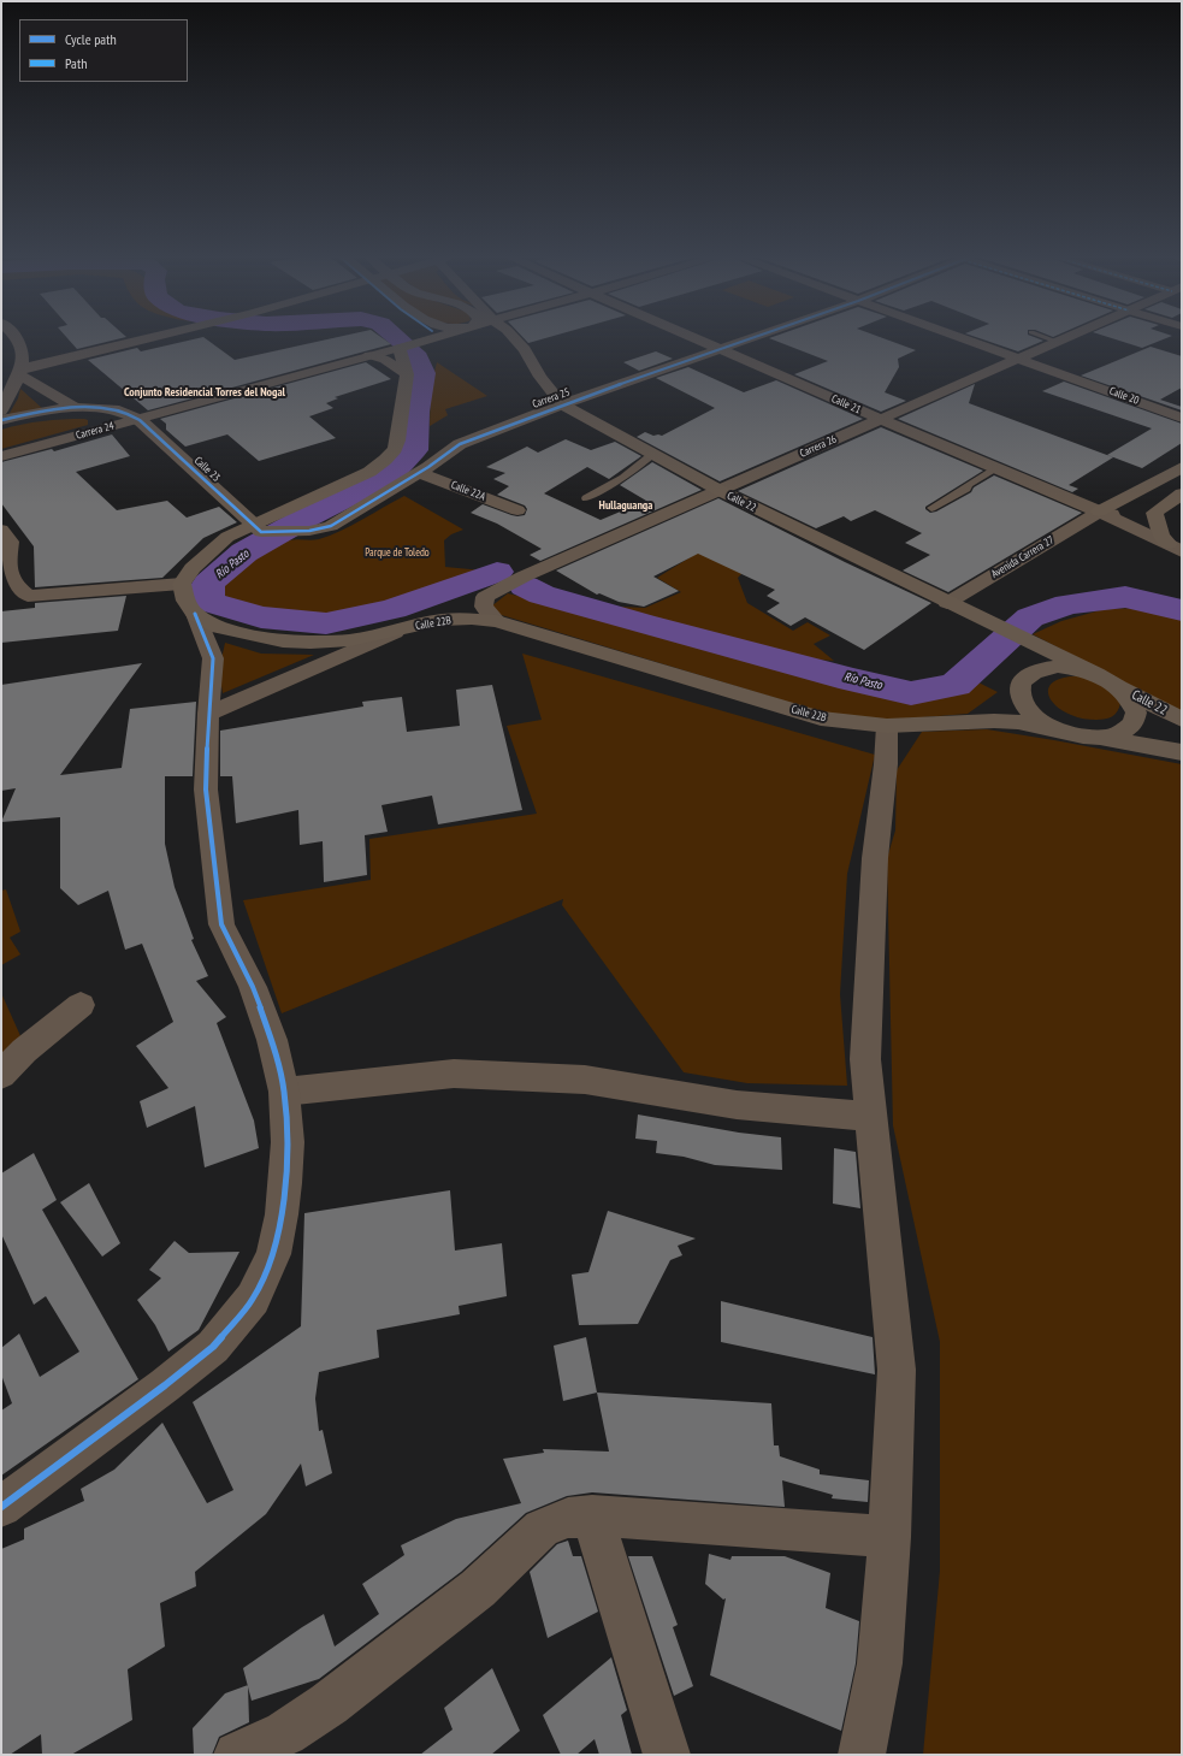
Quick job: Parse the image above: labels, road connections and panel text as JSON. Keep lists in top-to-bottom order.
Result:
{
  "streets": {
    "main road": [
      "Carrera 24",
      "Calle 22",
      "Avenida Carrera 27",
      "Calle 22B"
    ],
    "street": [
      "Calle 20",
      "Carrera 25",
      "Calle 21",
      "Carrera 26",
      "Calle 23",
      "Calle 22A"
    ]
  },
  "crossings": [
    ["Calle 20", "Carrera 26"],
    ["Carrera 25", "Calle 21"],
    ["Carrera 25", "Calle 23"],
    ["Carrera 25", "Calle 22A"],
    ["Carrera 25", "Calle 22"],
    ["Calle 21", "Carrera 26"],
    ["Calle 21", "Avenida Carrera 27"],
    ["Carrera 24", "Calle 23"],
    ["Carrera 26", "Calle 22"],
    ["Carrera 26", "Calle 22B"],
    ["Calle 22", "Avenida Carrera 27"],
    ["Calle 22", "Calle 22B"]
  ],
  "districts": ["Conjunto Residencial Torres del Nogal", "Hullaguanga"],
  "water": ["Río Pasto"],
  "parks": ["Parque de Toledo"],
  "legend": ["Cycle path", "Path"]
}
